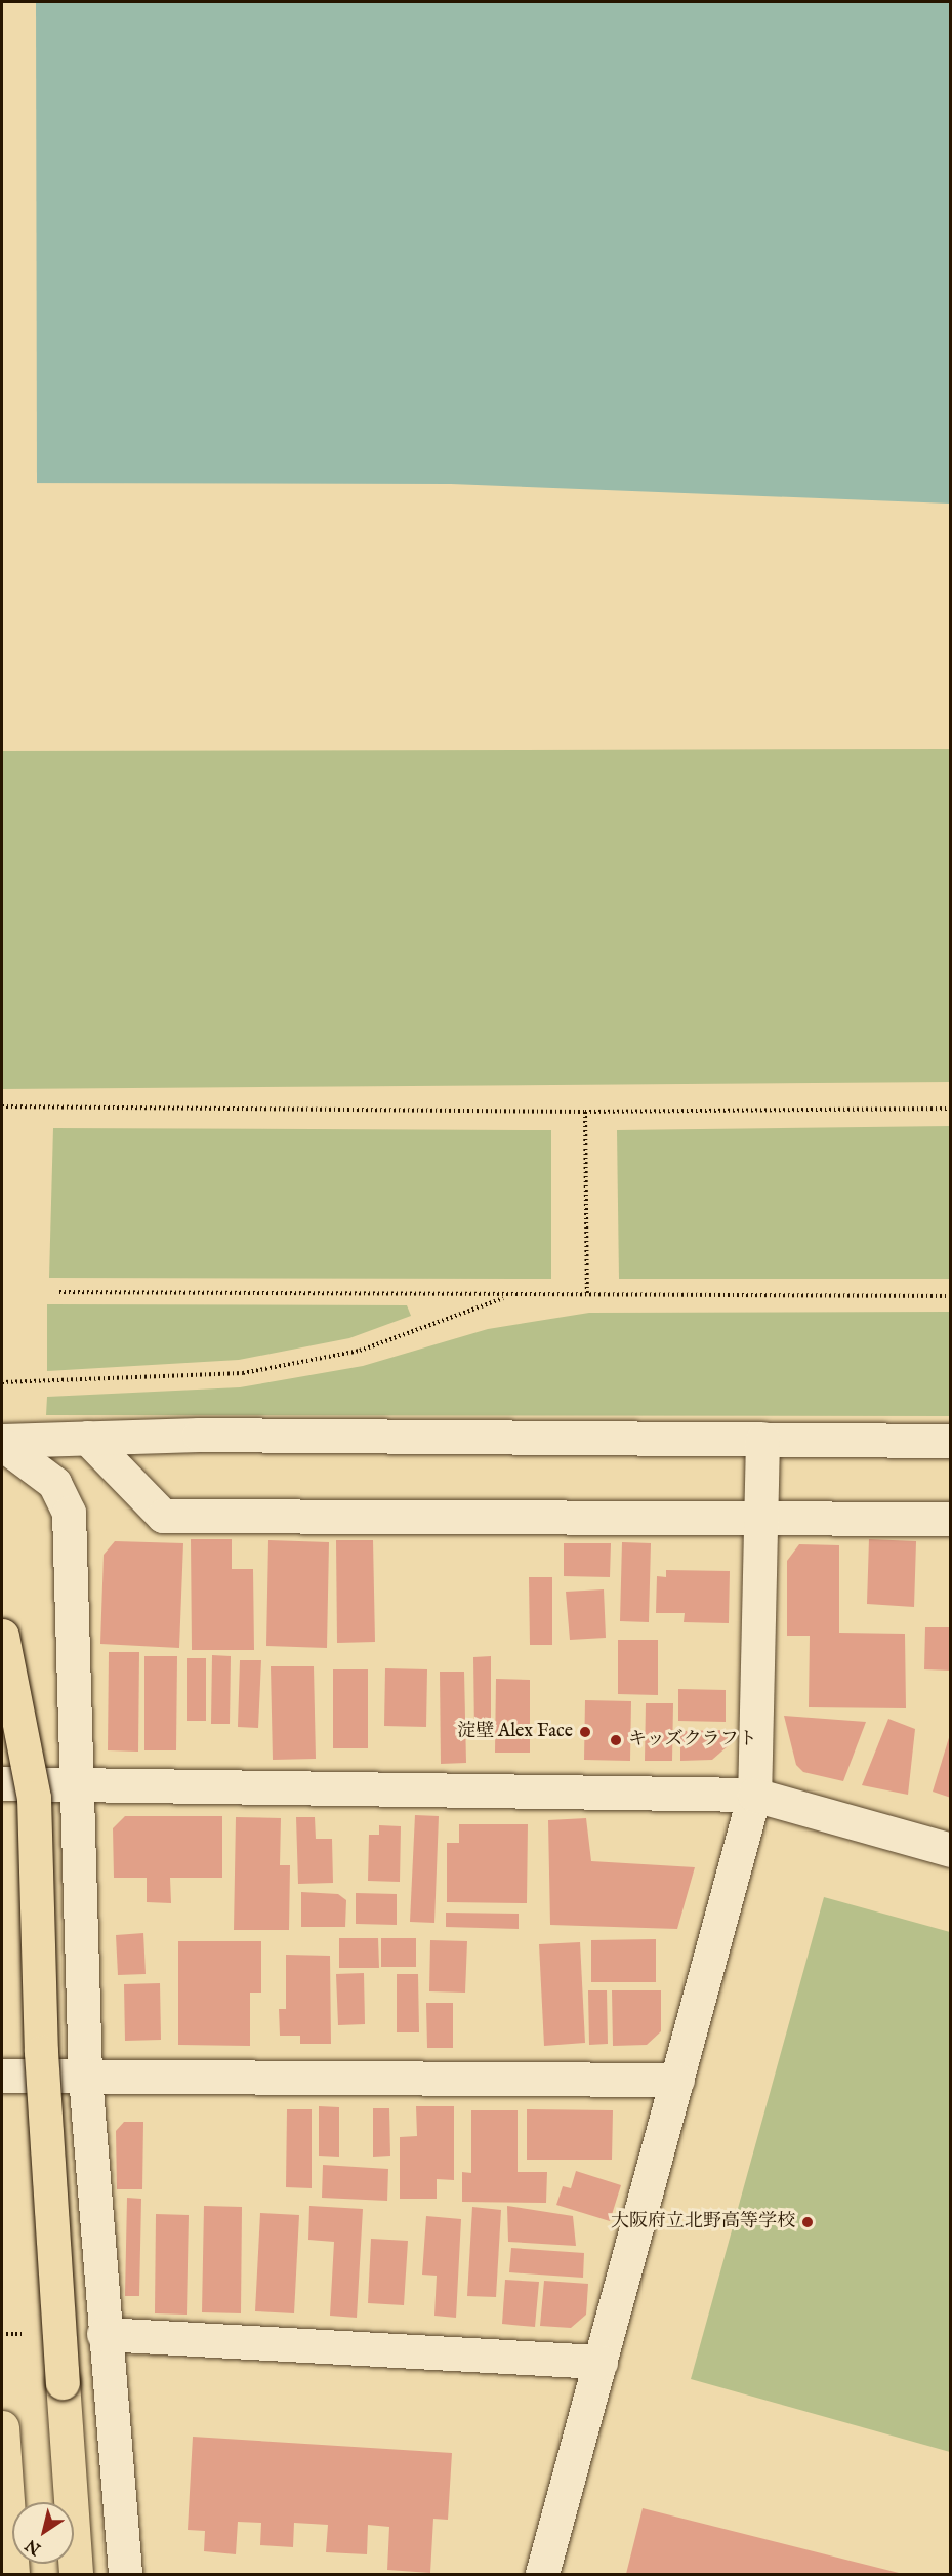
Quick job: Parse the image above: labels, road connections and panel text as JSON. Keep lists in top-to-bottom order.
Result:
{
  "places": ["淀壁 Alex Face", "キッズクラフト", "大阪府立北野高等学校"],
  "north": "bottom left"
}
